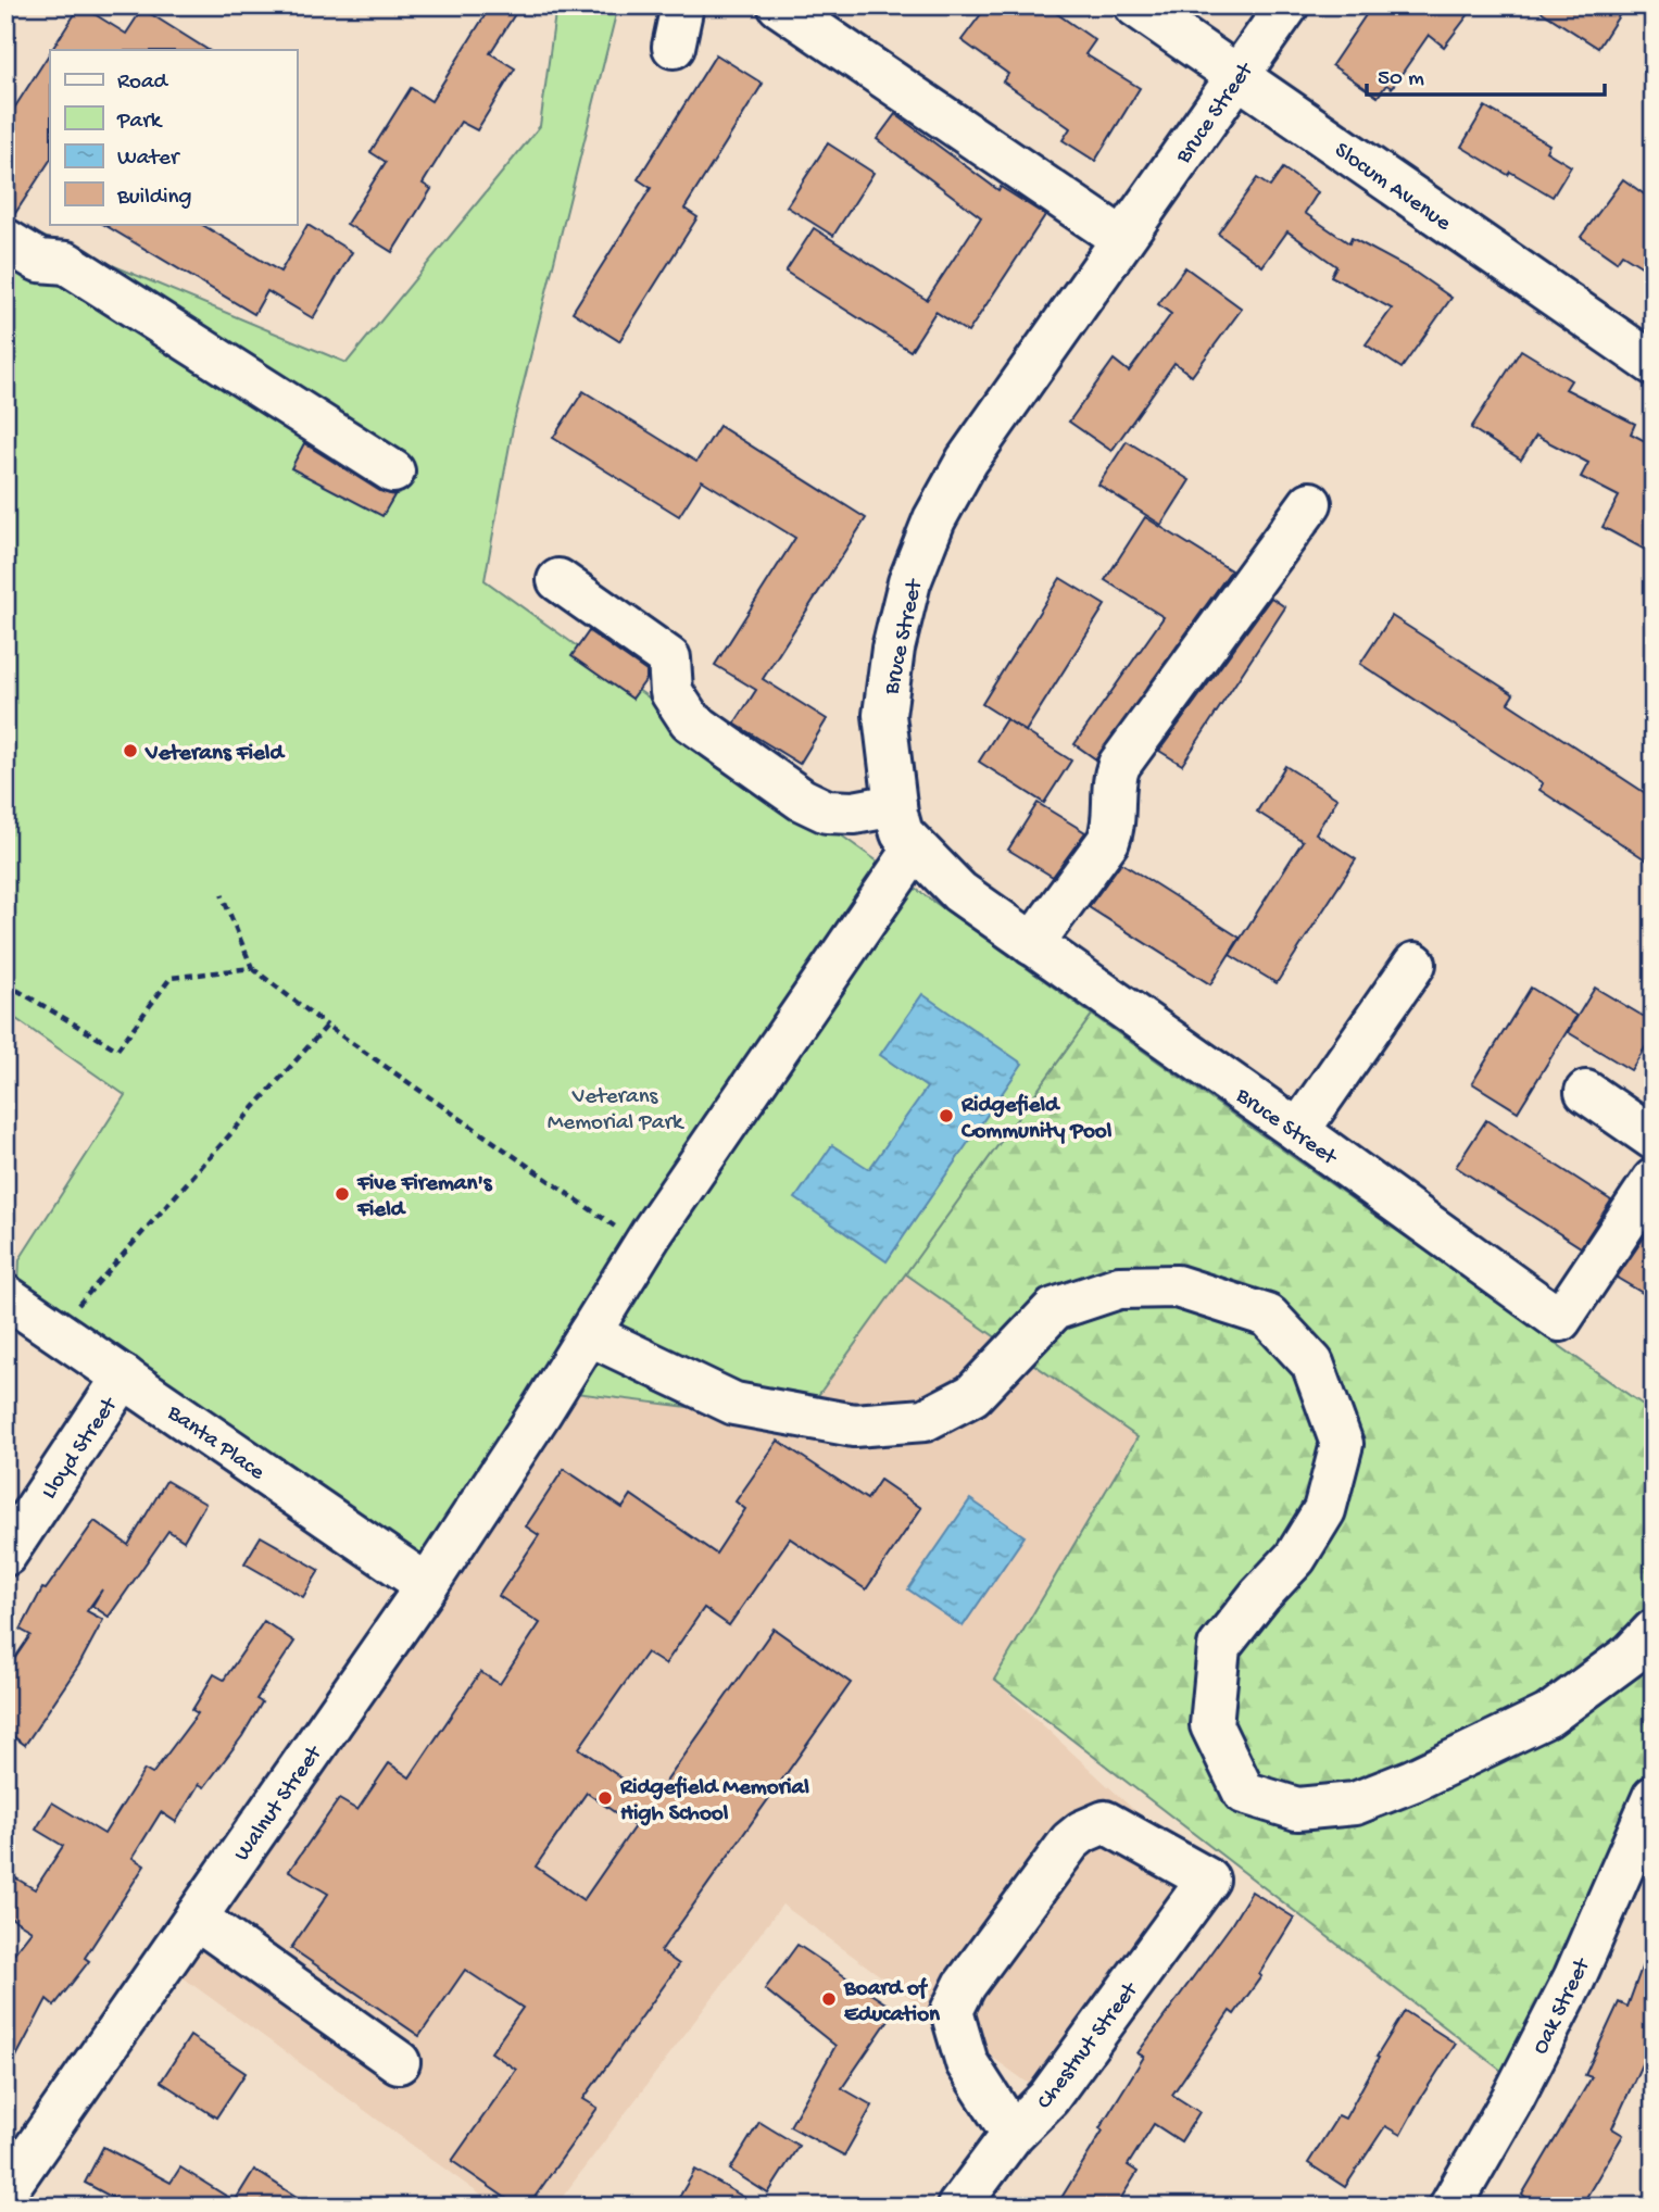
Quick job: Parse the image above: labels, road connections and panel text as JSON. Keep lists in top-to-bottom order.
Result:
{
  "streets": {
    "street": [
      "Bruce Street",
      "Slocum Avenue",
      "Banta Place",
      "Lloyd Street",
      "Walnut Street",
      "Oak Street",
      "Chestnut Street"
    ]
  },
  "crossings": [
    ["Bruce Street", "Slocum Avenue"],
    ["Bruce Street", "Walnut Street"],
    ["Banta Place", "Lloyd Street"],
    ["Banta Place", "Walnut Street"]
  ],
  "parks": ["Veterans Memorial Park"],
  "places": [
    "Veterans Field",
    "Ridgefield Community Pool",
    "Five Fireman's Field",
    "Ridgefield Memorial High School",
    "Board of Education"
  ],
  "legend": [
    "Road",
    "Park",
    "Water",
    "Building"
  ],
  "scale_bar": "50 m"
}
